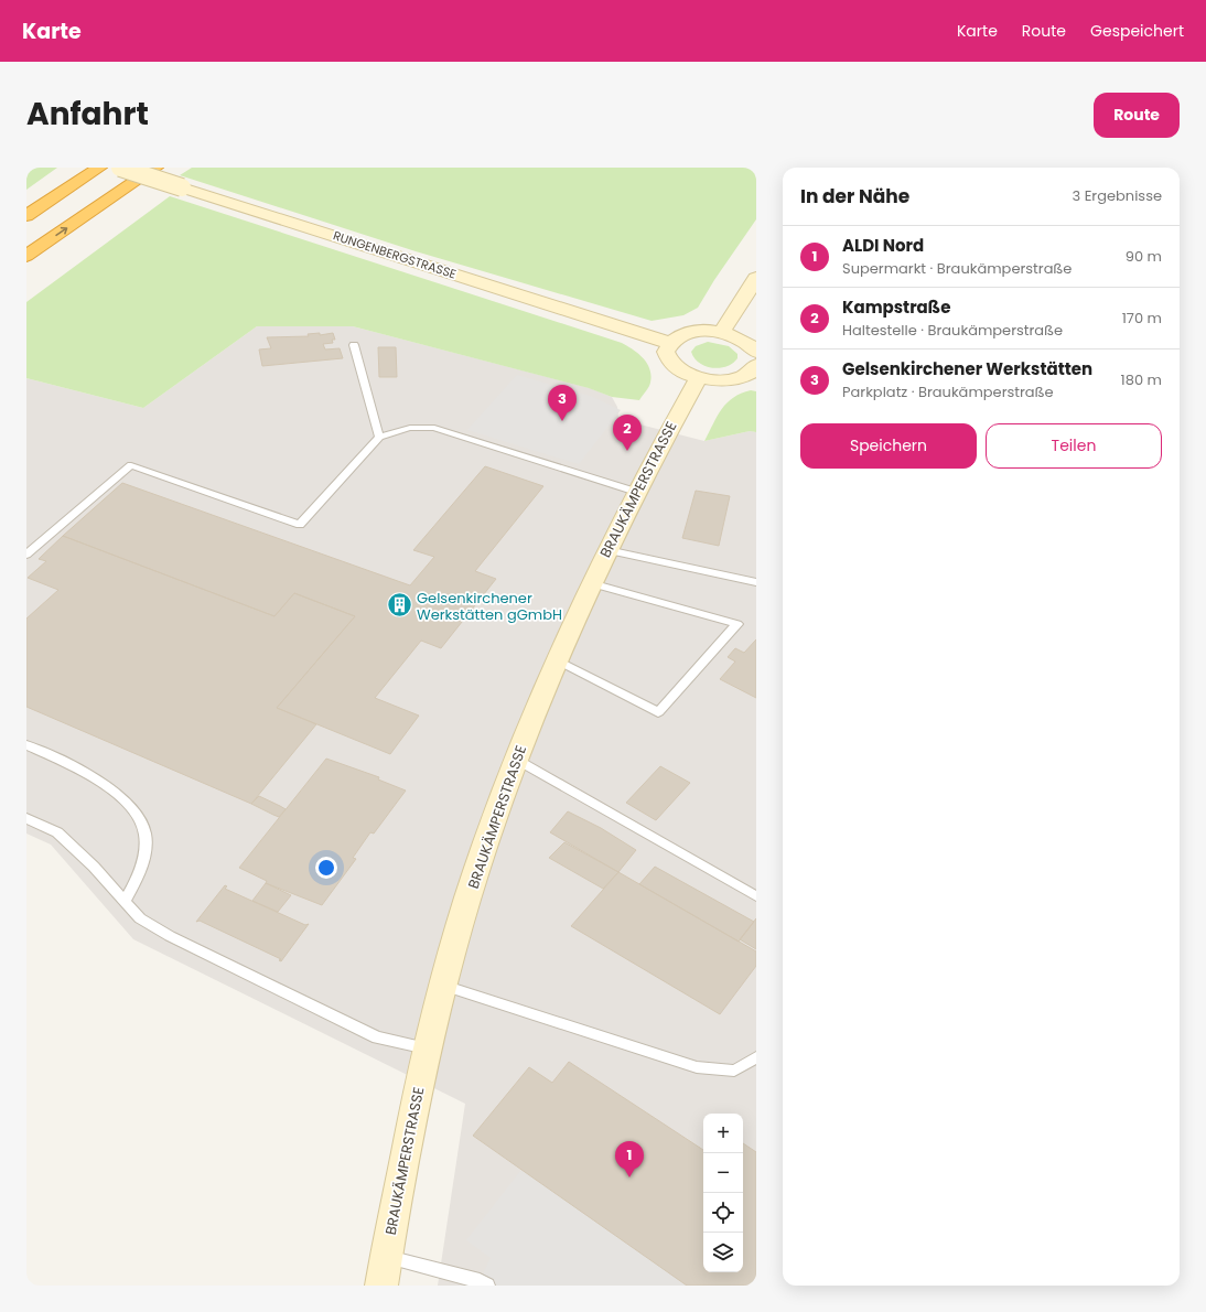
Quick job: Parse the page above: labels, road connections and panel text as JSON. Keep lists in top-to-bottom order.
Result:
{
  "streets": {
    "street": ["RUNGENBERGSTRASSE", "BRAUKÄMPERSTRASSE"]
  },
  "places": {
    "building": ["Gelsenkirchener Werkstätten gGmbH"]
  },
  "page": {
    "header": "Karte",
    "nav": ["Karte", "Route", "Gespeichert"],
    "title": "Anfahrt",
    "buttons": [
      "Route",
      ["Speichern", "Teilen"]
    ],
    "heading": ["In der Nähe", "3 Ergebnisse"],
    "list": [
      {
        "mark": "1",
        "name": "ALDI Nord",
        "note": "Supermarkt · Braukämperstraße",
        "value": "90 m"
      },
      {
        "mark": "2",
        "name": "Kampstraße",
        "note": "Haltestelle · Braukämperstraße",
        "value": "170 m"
      },
      {
        "mark": "3",
        "name": "Gelsenkirchener Werkstätten",
        "note": "Parkplatz · Braukämperstraße",
        "value": "180 m"
      }
    ],
    "pins": ["3", "2", "1"],
    "map_buttons": ["+", "−"]
  }
}
